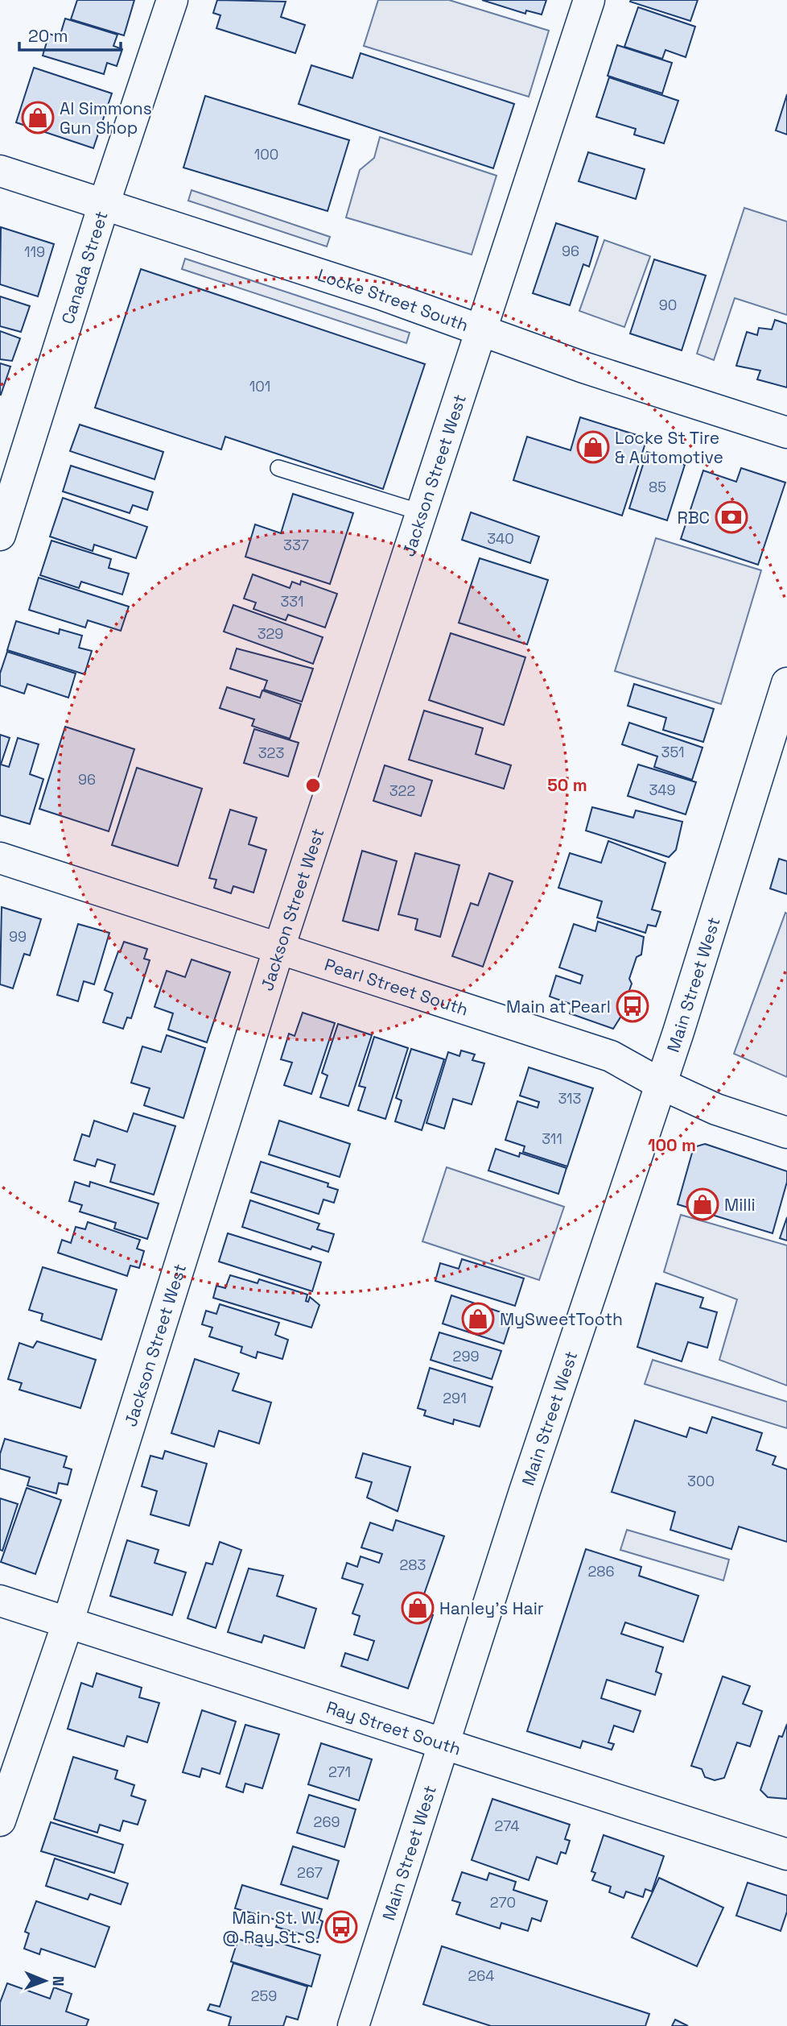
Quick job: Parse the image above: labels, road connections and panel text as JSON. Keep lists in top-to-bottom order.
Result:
{
  "streets": {
    "street": [
      "Canada Street",
      "Locke Street South",
      "Jackson Street West",
      "Main Street West",
      "Pearl Street South",
      "Ray Street South"
    ]
  },
  "crossings": [
    ["Canada Street", "Locke Street South"],
    ["Locke Street South", "Jackson Street West"],
    ["Jackson Street West", "Pearl Street South"],
    ["Jackson Street West", "Ray Street South"],
    ["Main Street West", "Pearl Street South"],
    ["Main Street West", "Ray Street South"]
  ],
  "places": {
    "shop": [
      "Al Simmons Gun Shop",
      "Locke St Tire & Automotive",
      "Milli",
      "MySweetTooth",
      "Hanley’s Hair"
    ],
    "bank": ["RBC"],
    "bus stop": ["Main at Pearl", "Main St. W. @ Ray St. S."]
  },
  "house_numbers": [
    "100",
    "96",
    "119",
    "90",
    "101",
    "85",
    "340",
    "337",
    "331",
    "329",
    "351",
    "323",
    "96",
    "349",
    "322",
    "99",
    "313",
    "311",
    "299",
    "291",
    "300",
    "283",
    "286",
    "271",
    "269",
    "274",
    "267",
    "270",
    "264",
    "259"
  ],
  "scale_bar": "20 m",
  "north": "right",
  "rings": ["50 m", "100 m"]
}
